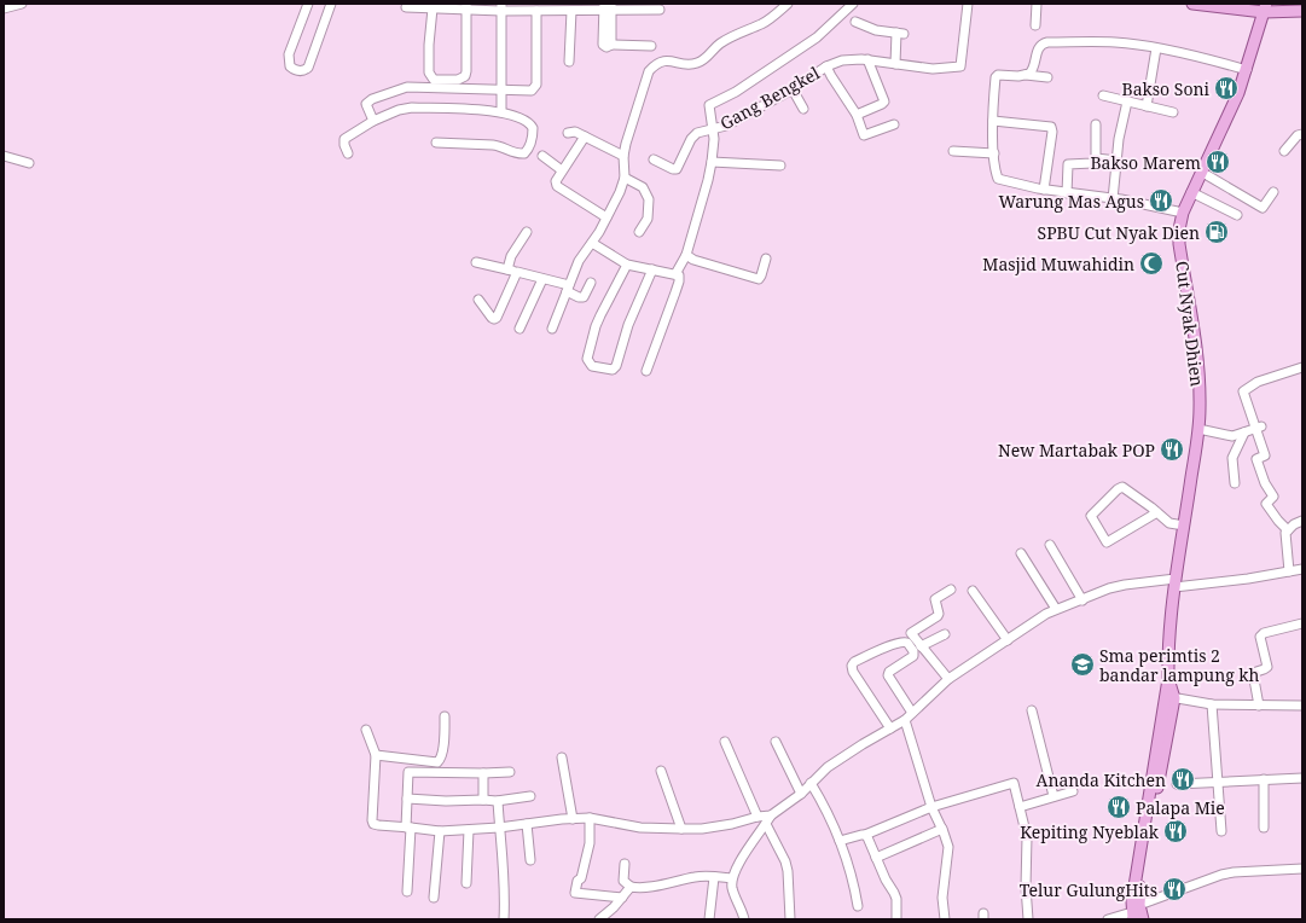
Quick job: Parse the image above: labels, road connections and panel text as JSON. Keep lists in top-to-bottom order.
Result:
{
  "streets": {
    "main road": ["Cut Nyak Dhien"],
    "street": ["Gang Bengkel"]
  },
  "places": {
    "restaurant": [
      "Bakso Soni",
      "Bakso Marem",
      "Warung Mas Agus",
      "New Martabak POP",
      "Ananda Kitchen",
      "Palapa Mie",
      "Kepiting Nyeblak",
      "Telur GulungHits"
    ],
    "fuel station": ["SPBU Cut Nyak Dien"],
    "mosque": ["Masjid Muwahidin"],
    "school or university": ["Sma perimtis 2 bandar lampung kh"]
  }
}
